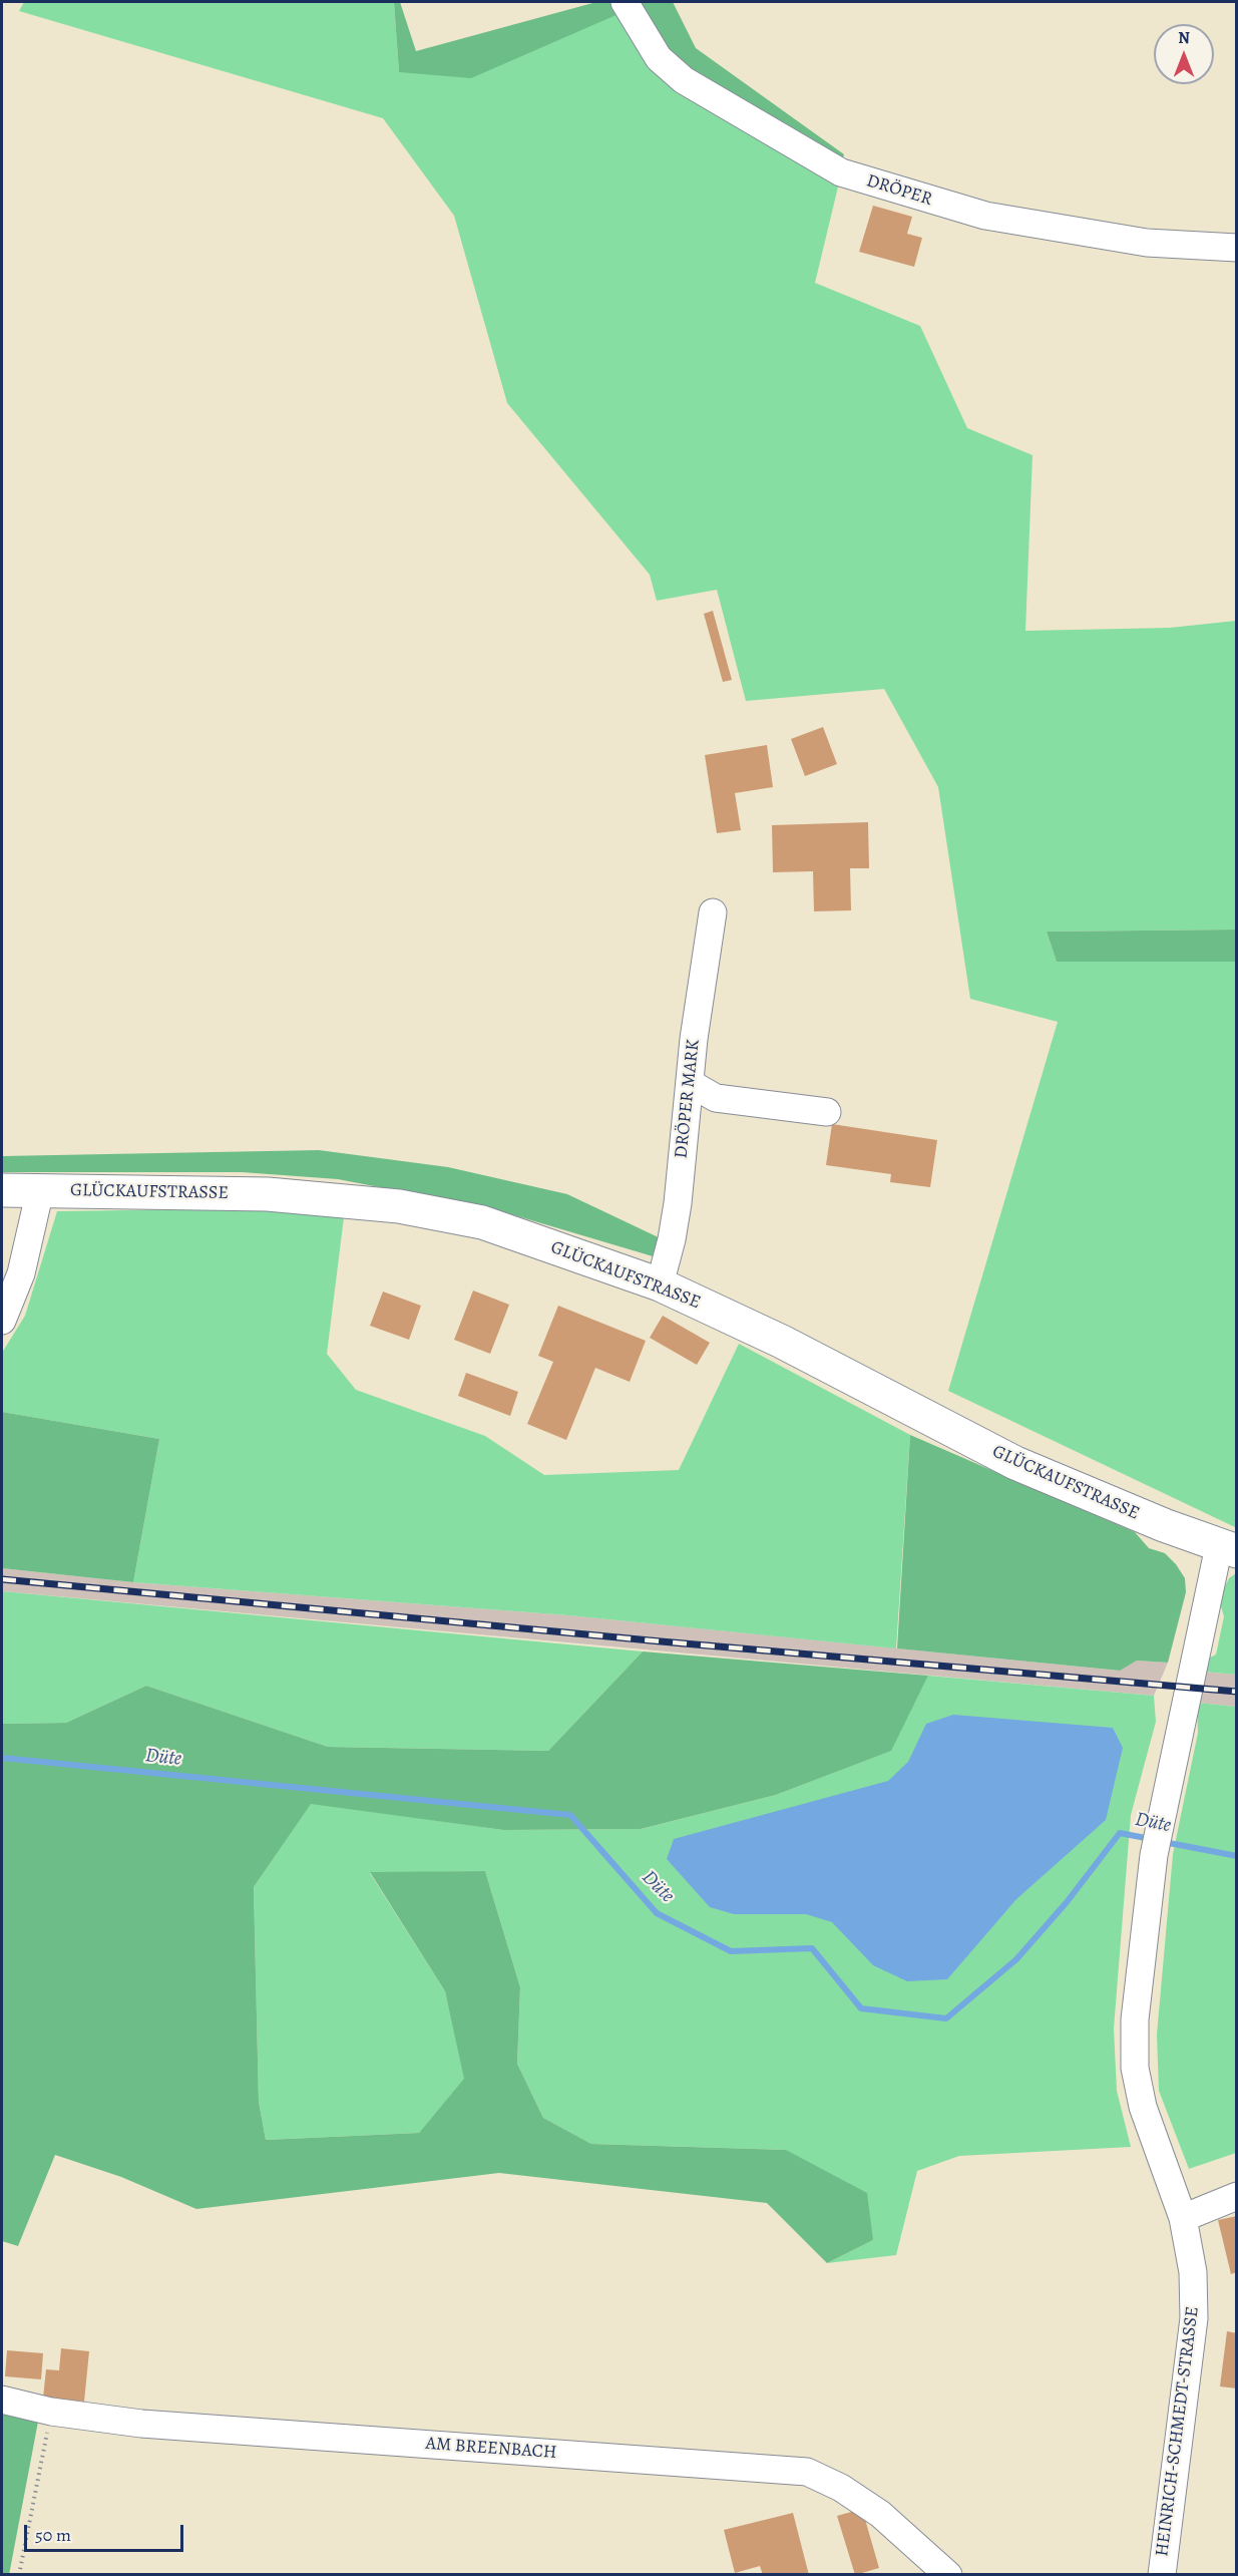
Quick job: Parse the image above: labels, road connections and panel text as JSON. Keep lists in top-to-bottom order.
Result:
{
  "streets": {
    "main road": ["GLÜCKAUFSTRASSE"],
    "street": [
      "DRÖPER",
      "DRÖPER MARK",
      "HEINRICH-SCHMEDT-STRASSE",
      "AM BREENBACH"
    ]
  },
  "crossings": [
    ["DRÖPER MARK", "GLÜCKAUFSTRASSE"],
    ["GLÜCKAUFSTRASSE", "HEINRICH-SCHMEDT-STRASSE"]
  ],
  "water": ["Düte"],
  "scale_bar": "50 m",
  "north": "top"
}
